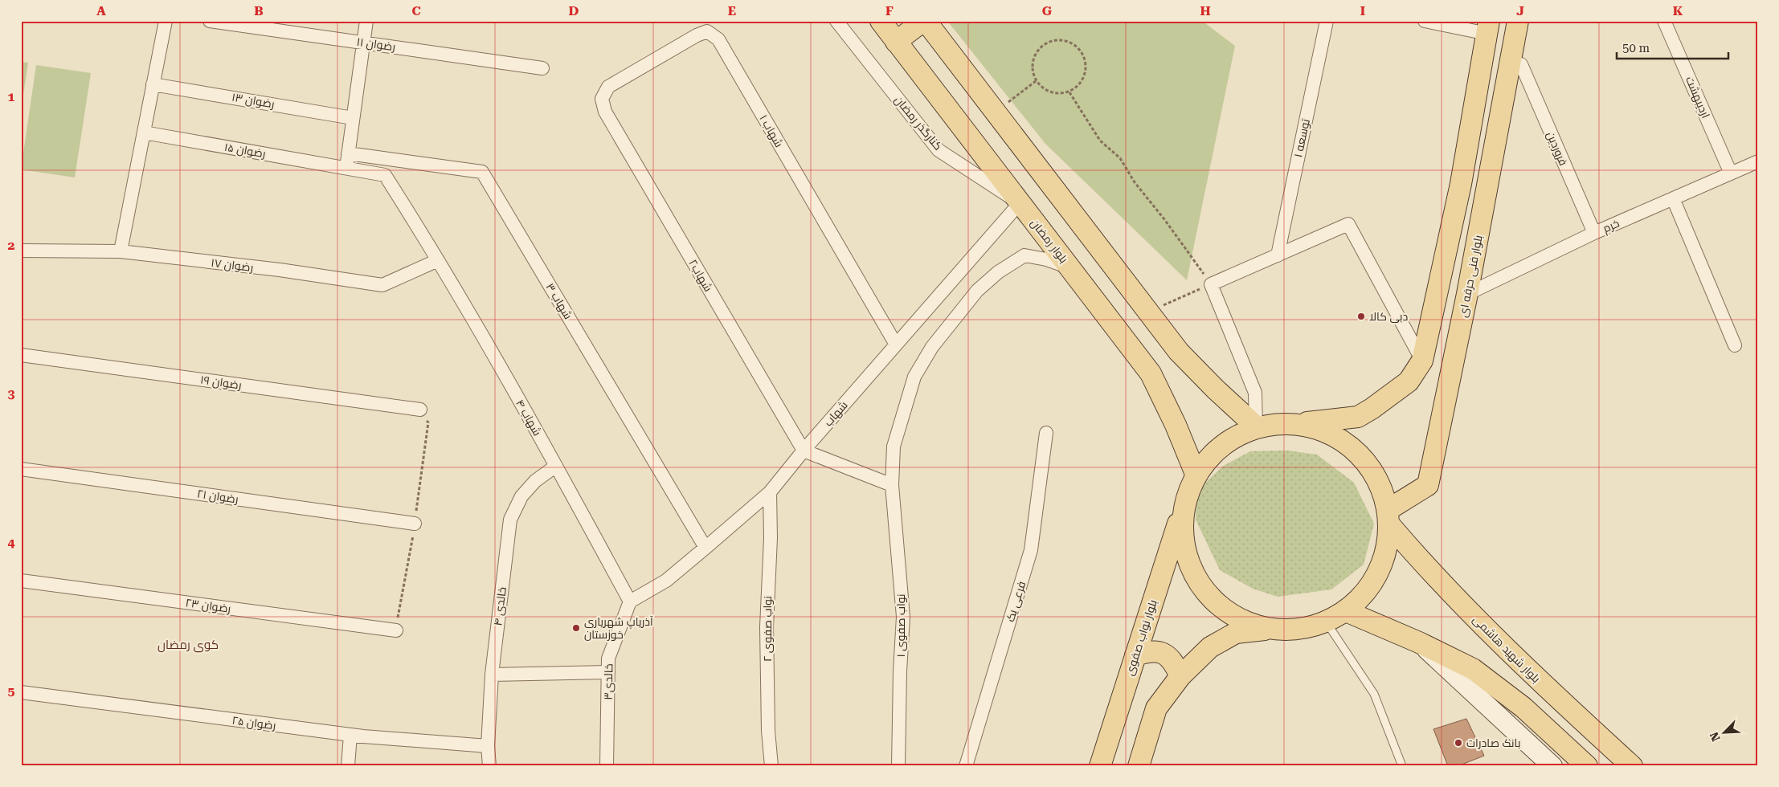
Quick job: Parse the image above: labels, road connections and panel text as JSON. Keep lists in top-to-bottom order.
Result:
{
  "streets": {
    "main road": [
      "بلوار رمضان",
      "بلوار فنی حرفه ای",
      "بلوار نواب صفوی",
      "بلوار شهید هاشمی"
    ],
    "street": [
      "رضوان ۱۱",
      "اردیبهشت",
      "رضوان ۱۳",
      "کنارگذر رمضان",
      "شهاب ۱",
      "توسعه ۱",
      "فروردین",
      "رضوان ۱۵",
      "خرم",
      "رضوان ۱۷",
      "شهاب۲",
      "شهاب ۳",
      "رضوان ۱۹",
      "شهاب",
      "شهاب ۴",
      "رضوان ۲۱",
      "فرعی یک",
      "رضوان ۲۳",
      "خالدی ۴",
      "نواب صفوی ۱",
      "نواب صفوی ۲",
      "خالدی۳",
      "رضوان ۲۵"
    ]
  },
  "crossings": [
    ["اردیبهشت", "خرم"],
    ["کنارگذر رمضان", "بلوار رمضان"],
    ["کنارگذر رمضان", "شهاب"],
    ["شهاب ۱", "شهاب۲"],
    ["شهاب ۱", "شهاب"],
    ["فروردین", "خرم"],
    ["رضوان ۱۵", "شهاب ۴"],
    ["خرم", "بلوار فنی حرفه ای"],
    ["بلوار رمضان", "شهاب"],
    ["بلوار رمضان", "نواب صفوی ۱"],
    ["بلوار رمضان", "بلوار نواب صفوی"],
    ["رضوان ۱۷", "شهاب ۴"],
    ["شهاب۲", "شهاب"],
    ["بلوار فنی حرفه ای", "بلوار شهید هاشمی"],
    ["شهاب ۳", "شهاب"],
    ["شهاب", "شهاب ۴"],
    ["شهاب", "نواب صفوی ۲"],
    ["شهاب", "خالدی۳"],
    ["شهاب ۴", "خالدی ۴"],
    ["شهاب ۴", "خالدی۳"],
    ["خالدی ۴", "رضوان ۲۵"]
  ],
  "districts": ["کوی رمضان"],
  "places": ["دبی کالا", "آذریاپ شهریاری خوزستان", "بانک صادرات"],
  "scale_bar": "50 m",
  "north": "bottom left",
  "grid": {
    "columns": [
      "A",
      "B",
      "C",
      "D",
      "E",
      "F",
      "G",
      "H",
      "I",
      "J",
      "K"
    ],
    "rows": [
      "1",
      "2",
      "3",
      "4",
      "5"
    ]
  }
}
